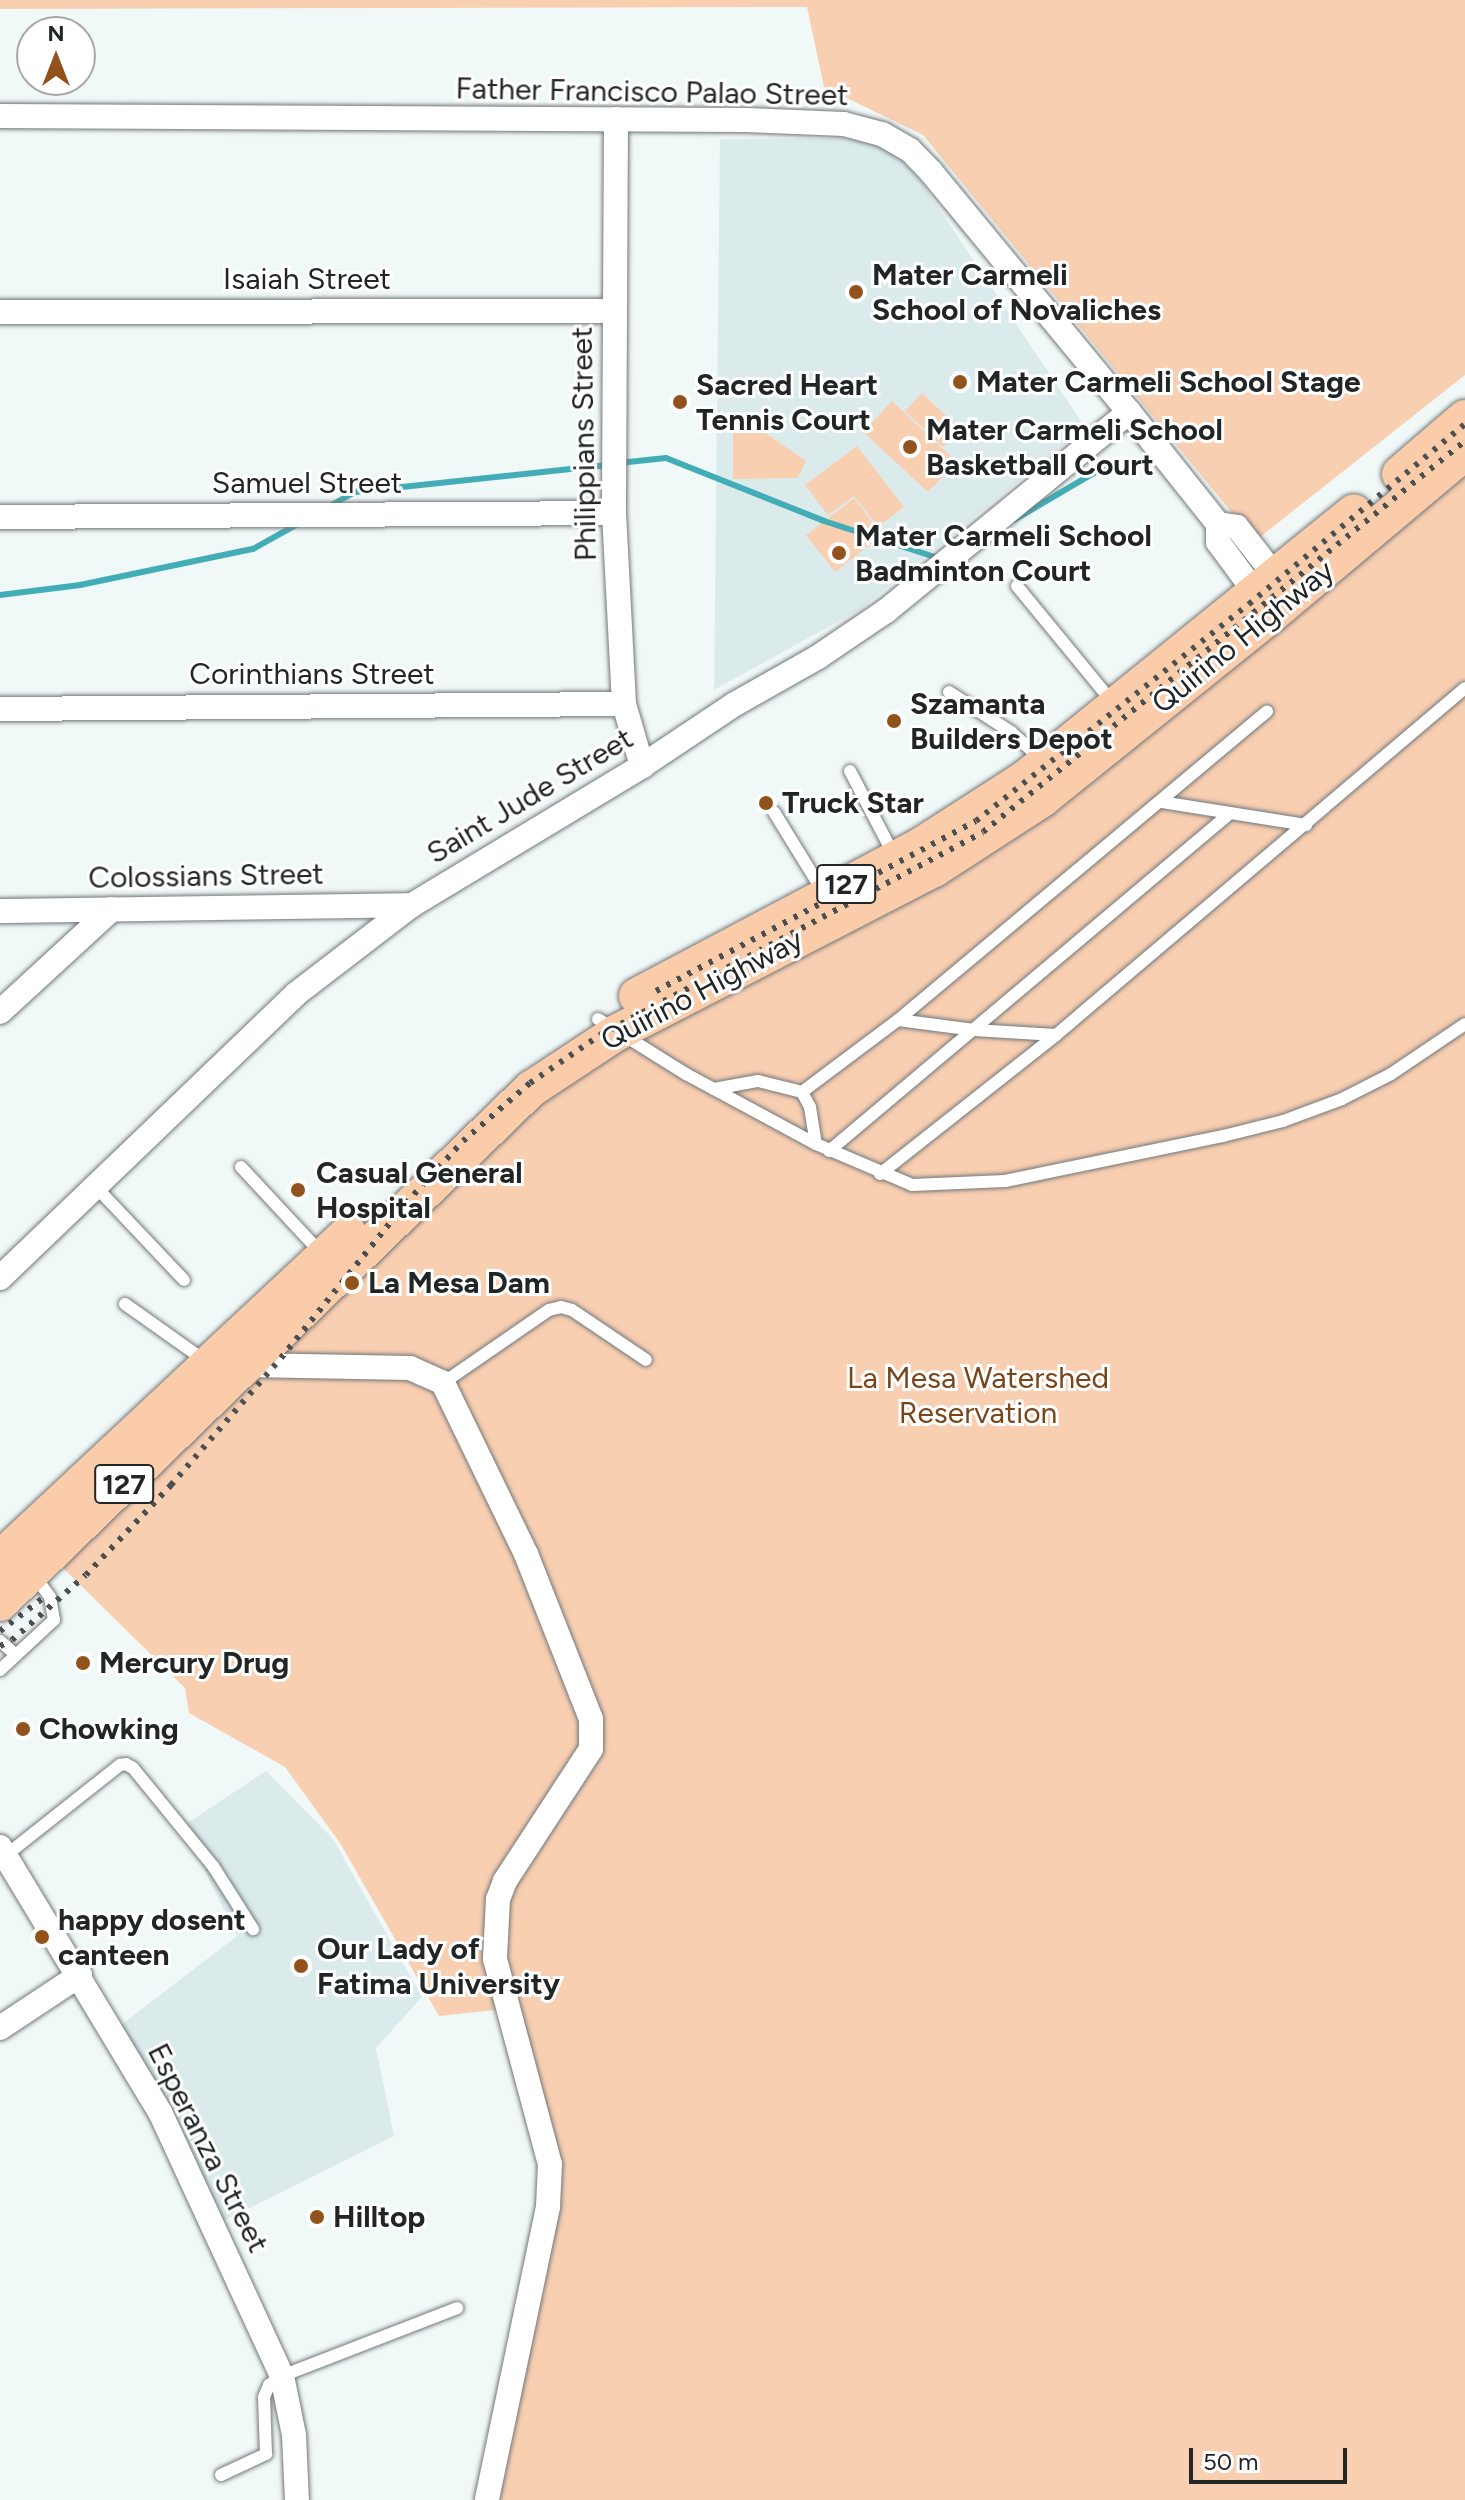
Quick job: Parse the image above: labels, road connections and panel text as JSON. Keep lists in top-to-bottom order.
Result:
{
  "streets": {
    "main road": ["Quirino Highway", "127"],
    "street": [
      "Father Francisco Palao Street",
      "Isaiah Street",
      "Philippians Street",
      "Samuel Street",
      "Corinthians Street",
      "Saint Jude Street",
      "Colossians Street",
      "Esperanza Street"
    ]
  },
  "crossings": [
    ["Father Francisco Palao Street", "Philippians Street"],
    ["Father Francisco Palao Street", "Quirino Highway"],
    ["Father Francisco Palao Street", "Saint Jude Street"],
    ["Isaiah Street", "Philippians Street"],
    ["Philippians Street", "Samuel Street"],
    ["Philippians Street", "Corinthians Street"],
    ["Philippians Street", "Saint Jude Street"],
    ["Saint Jude Street", "Colossians Street"]
  ],
  "parks": ["La Mesa Watershed Reservation"],
  "places": [
    "Mater Carmeli School of Novaliches",
    "Mater Carmeli School Stage",
    "Sacred Heart Tennis Court",
    "Mater Carmeli School Basketball Court",
    "Mater Carmeli School Badminton Court",
    "Szamanta Builders Depot",
    "Truck Star",
    "Casual General Hospital",
    "La Mesa Dam",
    "Mercury Drug",
    "Chowking",
    "happy dosent canteen",
    "Our Lady of Fatima University",
    "Hilltop"
  ],
  "scale_bar": "50 m",
  "north": "top"
}
